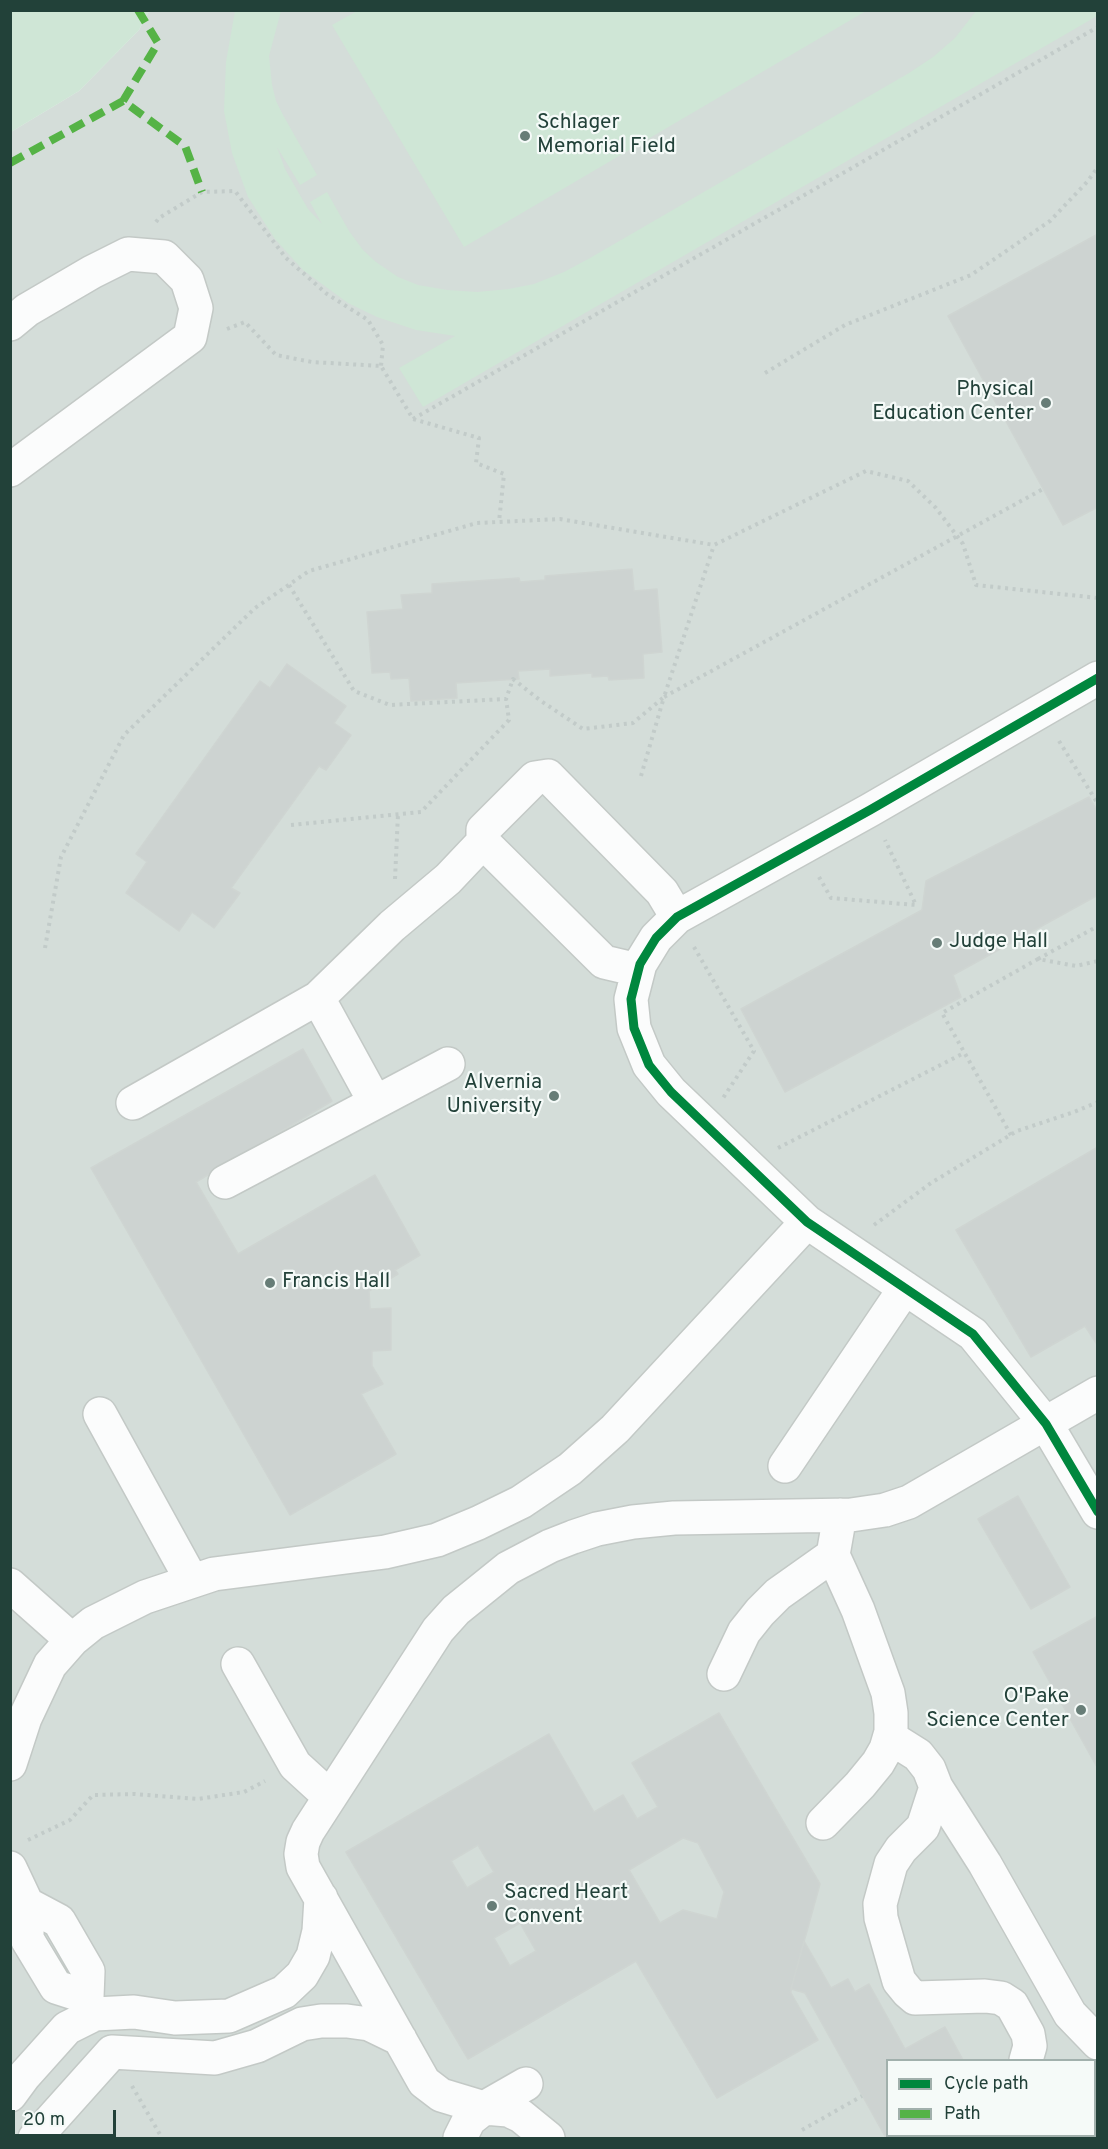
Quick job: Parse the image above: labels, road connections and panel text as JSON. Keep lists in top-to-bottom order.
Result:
{
  "places": [
    "Schlager Memorial Field",
    "Physical Education Center",
    "Judge Hall",
    "Alvernia University",
    "Francis Hall",
    "O'Pake Science Center",
    "Sacred Heart Convent"
  ],
  "legend": ["Cycle path", "Path"],
  "scale_bar": "20 m"
}
